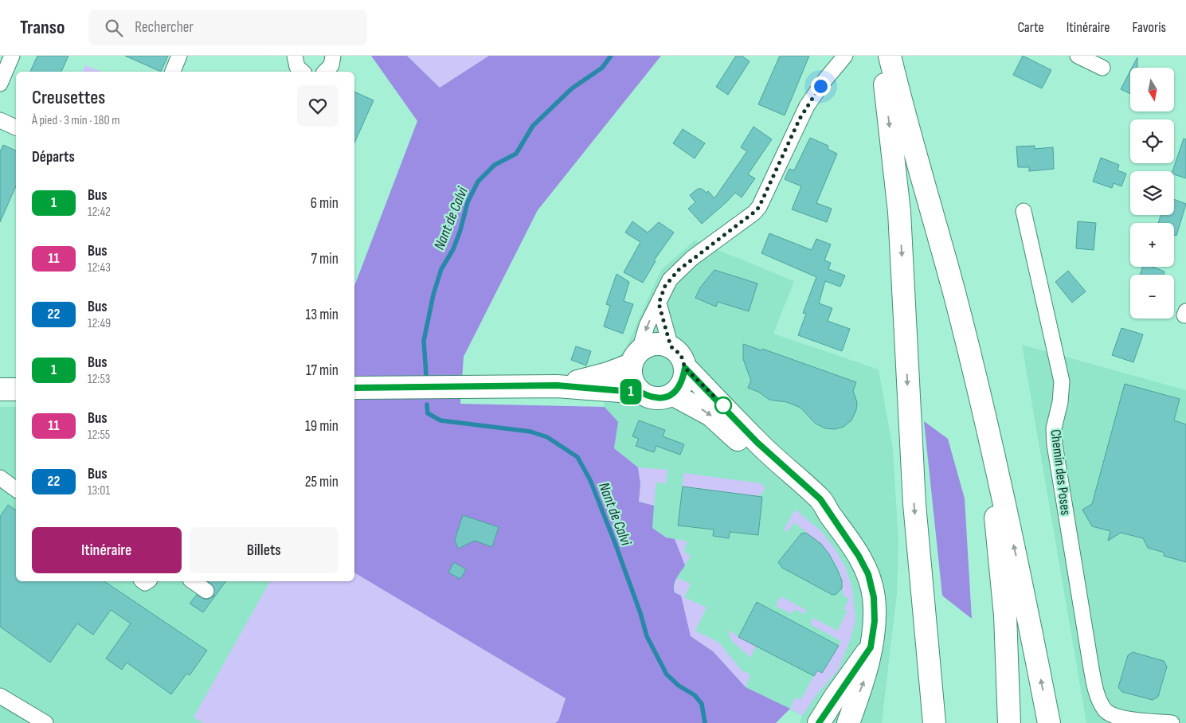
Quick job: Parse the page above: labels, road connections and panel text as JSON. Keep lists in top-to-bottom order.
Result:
{
  "streets": {
    "street": ["Chemin des Poses"]
  },
  "water": ["Nant de Calvi"],
  "lines": ["bus line 1"],
  "north": "bottom",
  "page": {
    "header": "Transo",
    "search": "Rechercher",
    "nav": ["Carte", "Itinéraire", "Favoris"],
    "on_map": "1",
    "map_buttons": ["+", "−"],
    "heading": [
      ["Creusettes", "À pied · 3 min · 180 m"],
      "Départs"
    ],
    "list": [
      {
        "mark": "1",
        "name": "Bus",
        "note": "12:42",
        "value": "6 min"
      },
      {
        "mark": "11",
        "name": "Bus",
        "note": "12:43",
        "value": "7 min"
      },
      {
        "mark": "22",
        "name": "Bus",
        "note": "12:49",
        "value": "13 min"
      },
      {
        "mark": "1",
        "name": "Bus",
        "note": "12:53",
        "value": "17 min"
      },
      {
        "mark": "11",
        "name": "Bus",
        "note": "12:55",
        "value": "19 min"
      },
      {
        "mark": "22",
        "name": "Bus",
        "note": "13:01",
        "value": "25 min"
      }
    ],
    "buttons": ["Itinéraire", "Billets"]
  }
}
